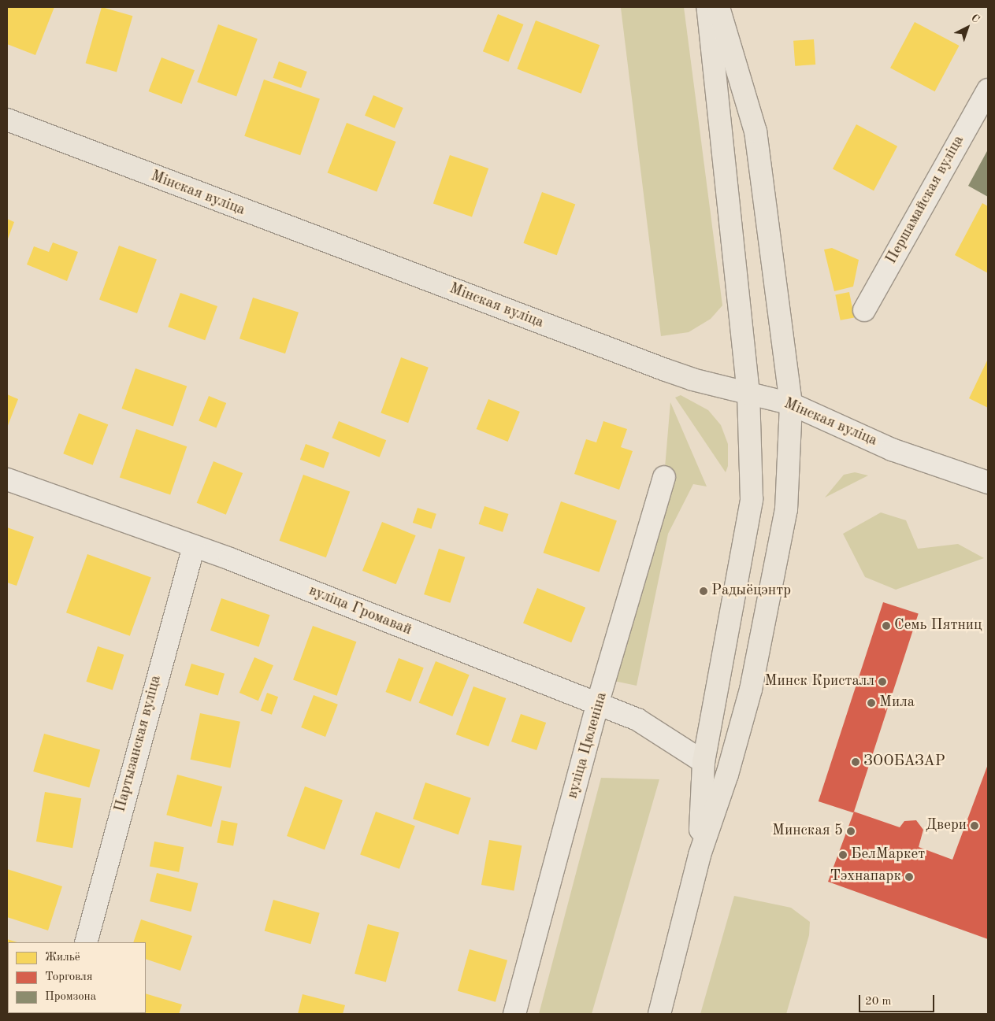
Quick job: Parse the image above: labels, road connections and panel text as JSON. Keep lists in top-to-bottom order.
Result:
{
  "streets": {
    "main road": ["Мінская вуліца"],
    "street": [
      "Першамайская вуліца",
      "вуліца Громавай",
      "Партызанская вуліца",
      "вуліца Цюленіна"
    ]
  },
  "crossings": [
    ["вуліца Громавай", "Партызанская вуліца"],
    ["вуліца Громавай", "вуліца Цюленіна"]
  ],
  "places": [
    "Радыёцэнтр",
    "Семь Пятниц",
    "Минск Кристалл",
    "Мила",
    "ЗООБАЗАР",
    "Двери",
    "Минская 5",
    "БелМаркет",
    "Тэхнапарк"
  ],
  "legend": ["Жильё", "Торговля", "Промзона"],
  "scale_bar": "20 m",
  "north": "top right"
}
